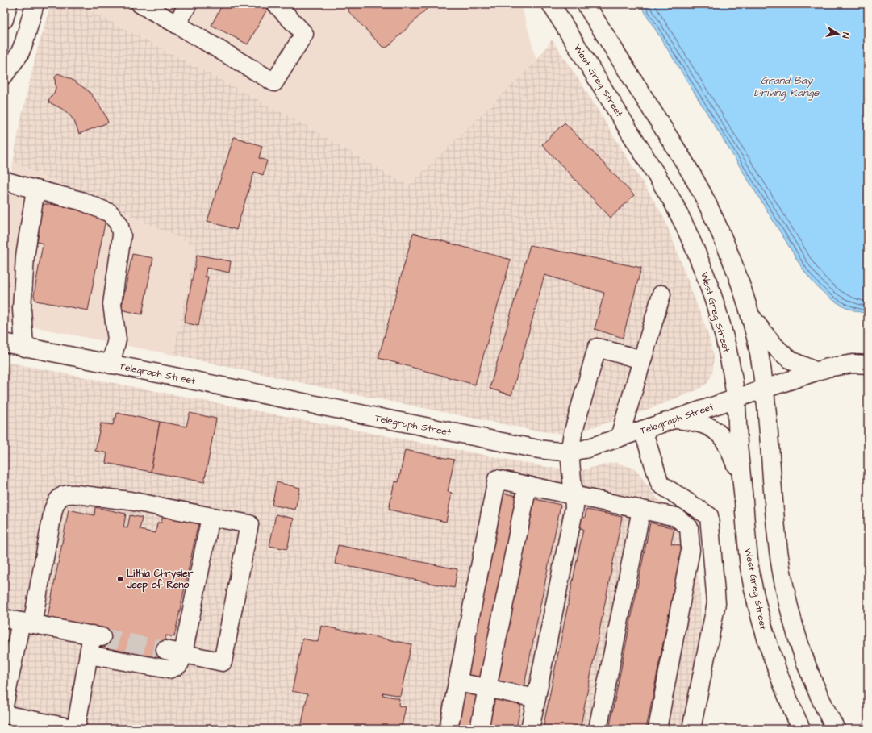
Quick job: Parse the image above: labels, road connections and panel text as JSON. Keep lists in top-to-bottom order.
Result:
{
  "streets": {
    "main road": ["West Greg Street", "Telegraph Street"]
  },
  "crossings": [
    ["West Greg Street", "Telegraph Street"]
  ],
  "water": ["Grand Bay Driving Range"],
  "places": ["Lithia Chrysler Jeep of Reno"],
  "north": "right"
}
